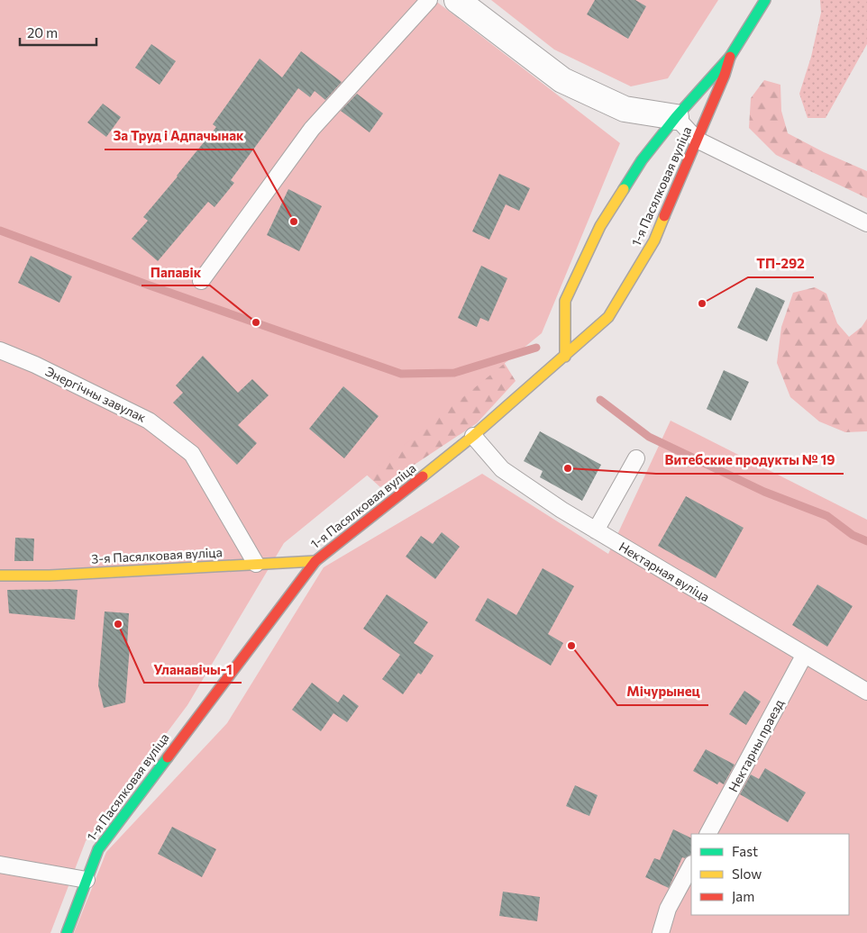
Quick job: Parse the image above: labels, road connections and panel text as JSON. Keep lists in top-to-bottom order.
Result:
{
  "streets": {
    "street": ["1-я Пасялковая вуліца", "3-я Пасялковая вуліца"],
    "lane": ["Энергічны завулак", "Нектарная вуліца", "Нектарны праезд"]
  },
  "crossings": [
    ["1-я Пасялковая вуліца", "3-я Пасялковая вуліца"],
    ["1-я Пасялковая вуліца", "Нектарная вуліца"],
    ["Энергічны завулак", "3-я Пасялковая вуліца"],
    ["Нектарная вуліца", "Нектарны праезд"]
  ],
  "places": [
    "За Труд і Адпачынак",
    "ТП-292",
    "Папавік",
    "Витебские продукты № 19",
    "Уланавічы-1",
    "Мічурынец"
  ],
  "legend": ["Fast", "Slow", "Jam"],
  "scale_bar": "20 m"
}
